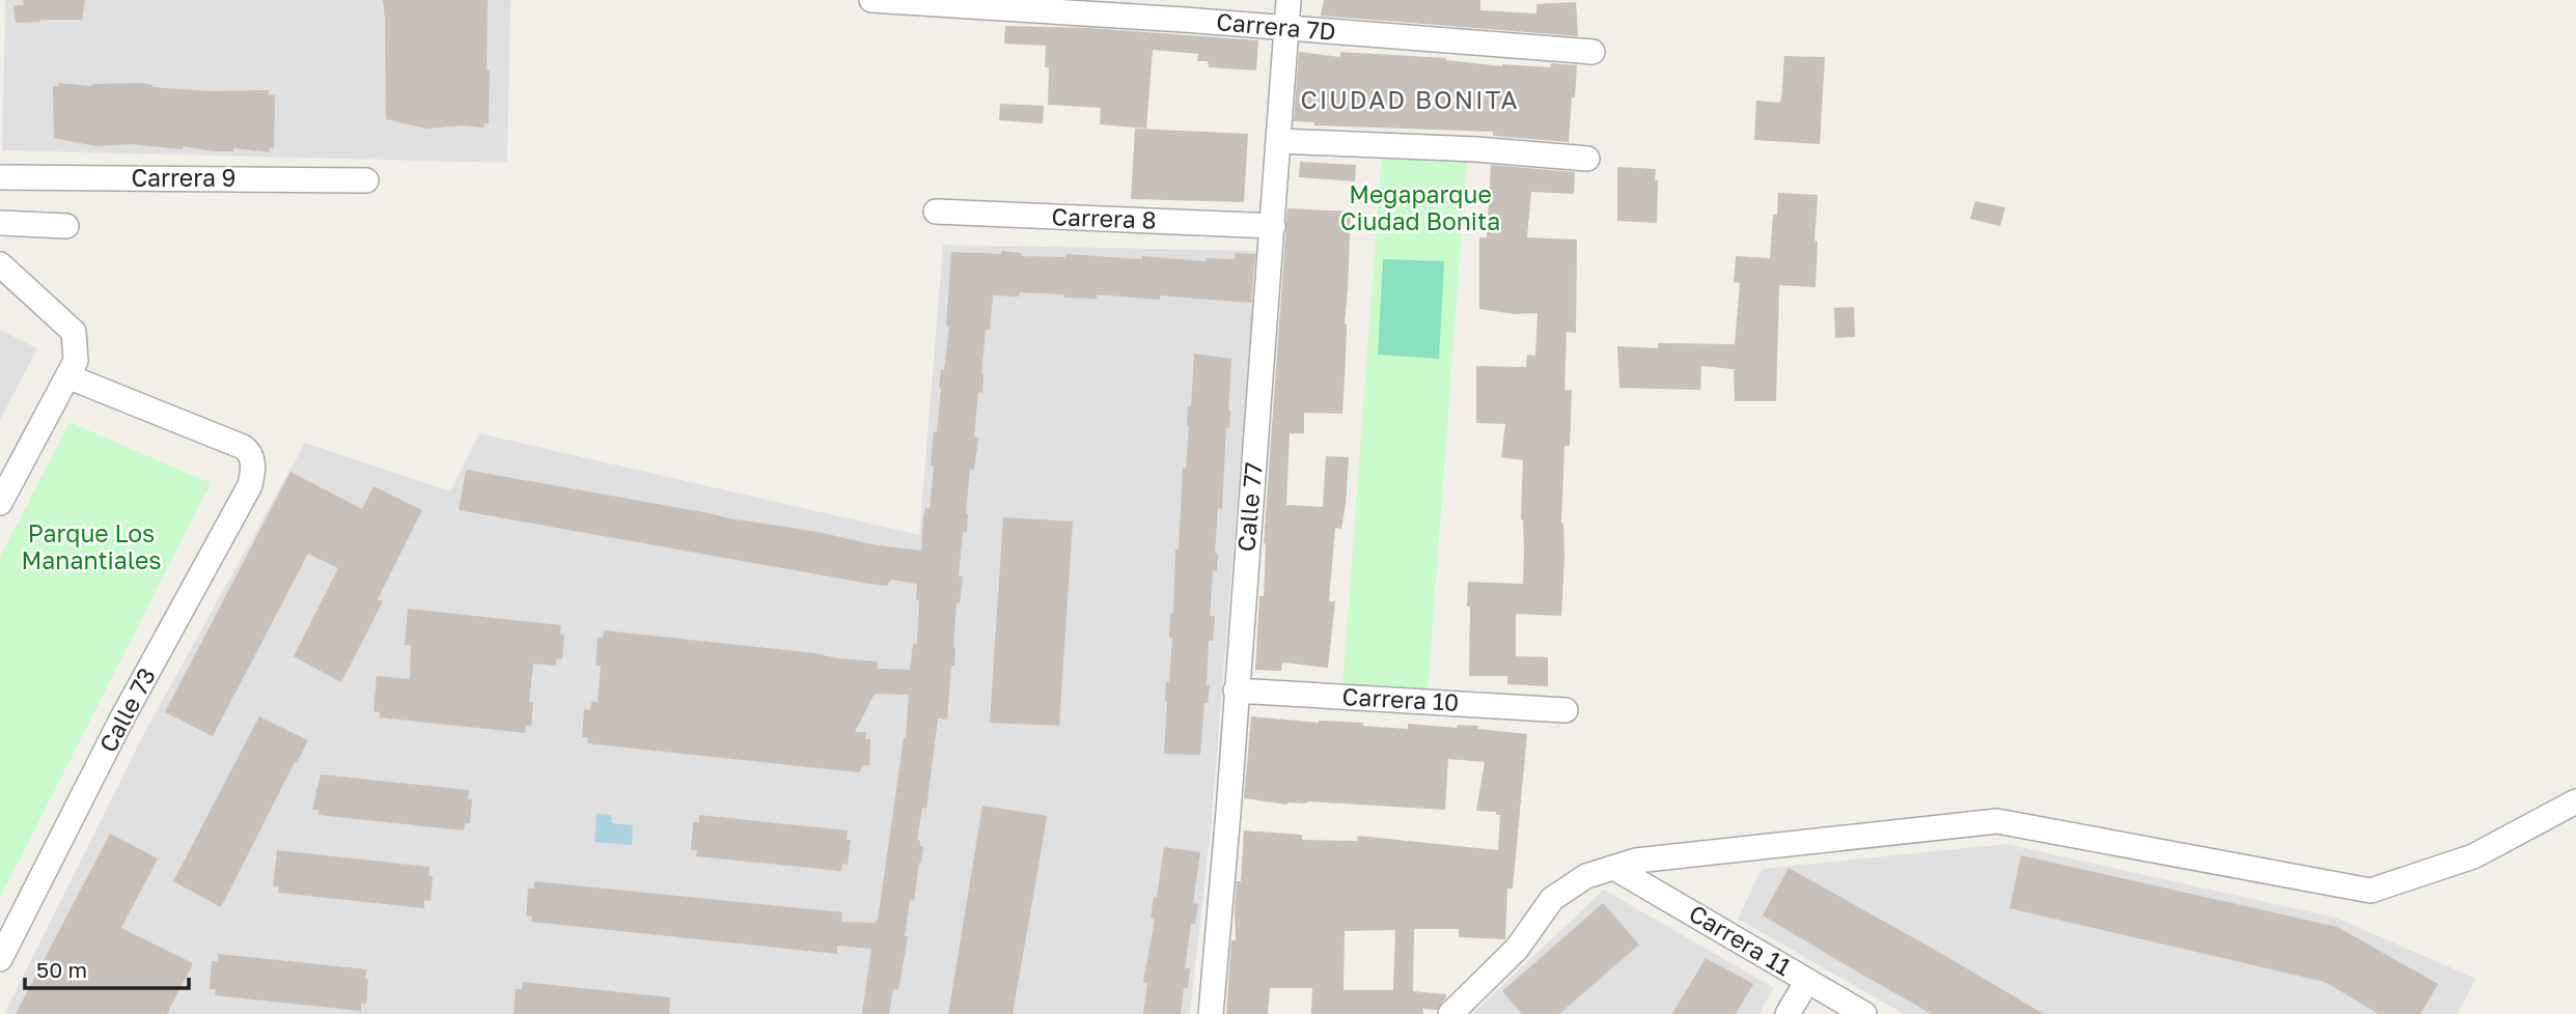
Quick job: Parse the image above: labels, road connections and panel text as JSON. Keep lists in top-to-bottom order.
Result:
{
  "streets": {
    "street": [
      "Carrera 7D",
      "Carrera 9",
      "Carrera 8",
      "Calle 77",
      "Carrera 10",
      "Calle 73",
      "Carrera 11"
    ]
  },
  "crossings": [
    ["Carrera 7D", "Calle 77"],
    ["Carrera 8", "Calle 77"],
    ["Calle 77", "Carrera 10"]
  ],
  "districts": ["CIUDAD BONITA"],
  "parks": ["Megaparque Ciudad Bonita", "Parque Los Manantiales"],
  "scale_bar": "50 m"
}
